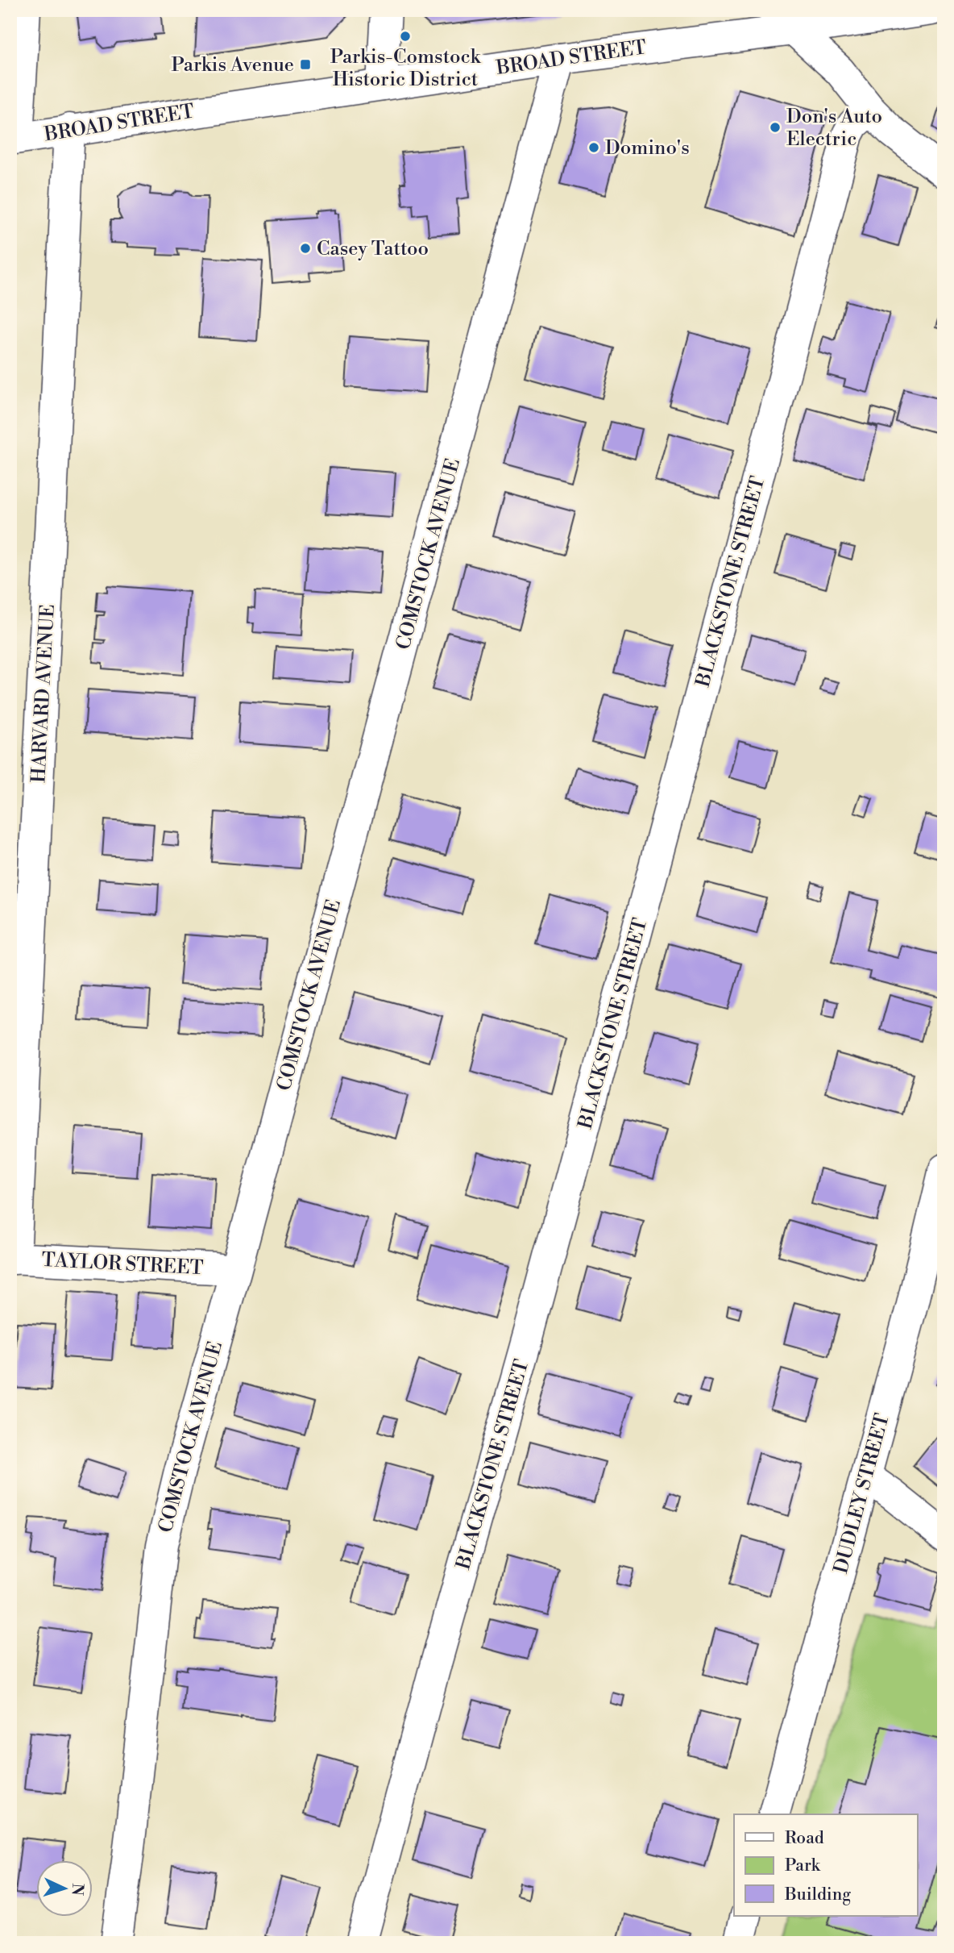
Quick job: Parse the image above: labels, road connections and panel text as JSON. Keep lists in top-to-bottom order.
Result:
{
  "streets": {
    "street": [
      "BROAD STREET",
      "COMSTOCK AVENUE",
      "BLACKSTONE STREET",
      "HARVARD AVENUE",
      "TAYLOR STREET",
      "DUDLEY STREET"
    ]
  },
  "crossings": [
    ["BROAD STREET", "COMSTOCK AVENUE"],
    ["BROAD STREET", "HARVARD AVENUE"],
    ["COMSTOCK AVENUE", "TAYLOR STREET"],
    ["HARVARD AVENUE", "TAYLOR STREET"]
  ],
  "places": {
    "other": [
      "Parkis-Comstock Historic District",
      "Don's Auto Electric",
      "Domino's",
      "Casey Tattoo"
    ],
    "transit": ["Parkis Avenue"]
  },
  "legend": ["Road", "Park", "Building"],
  "north": "right"
}
